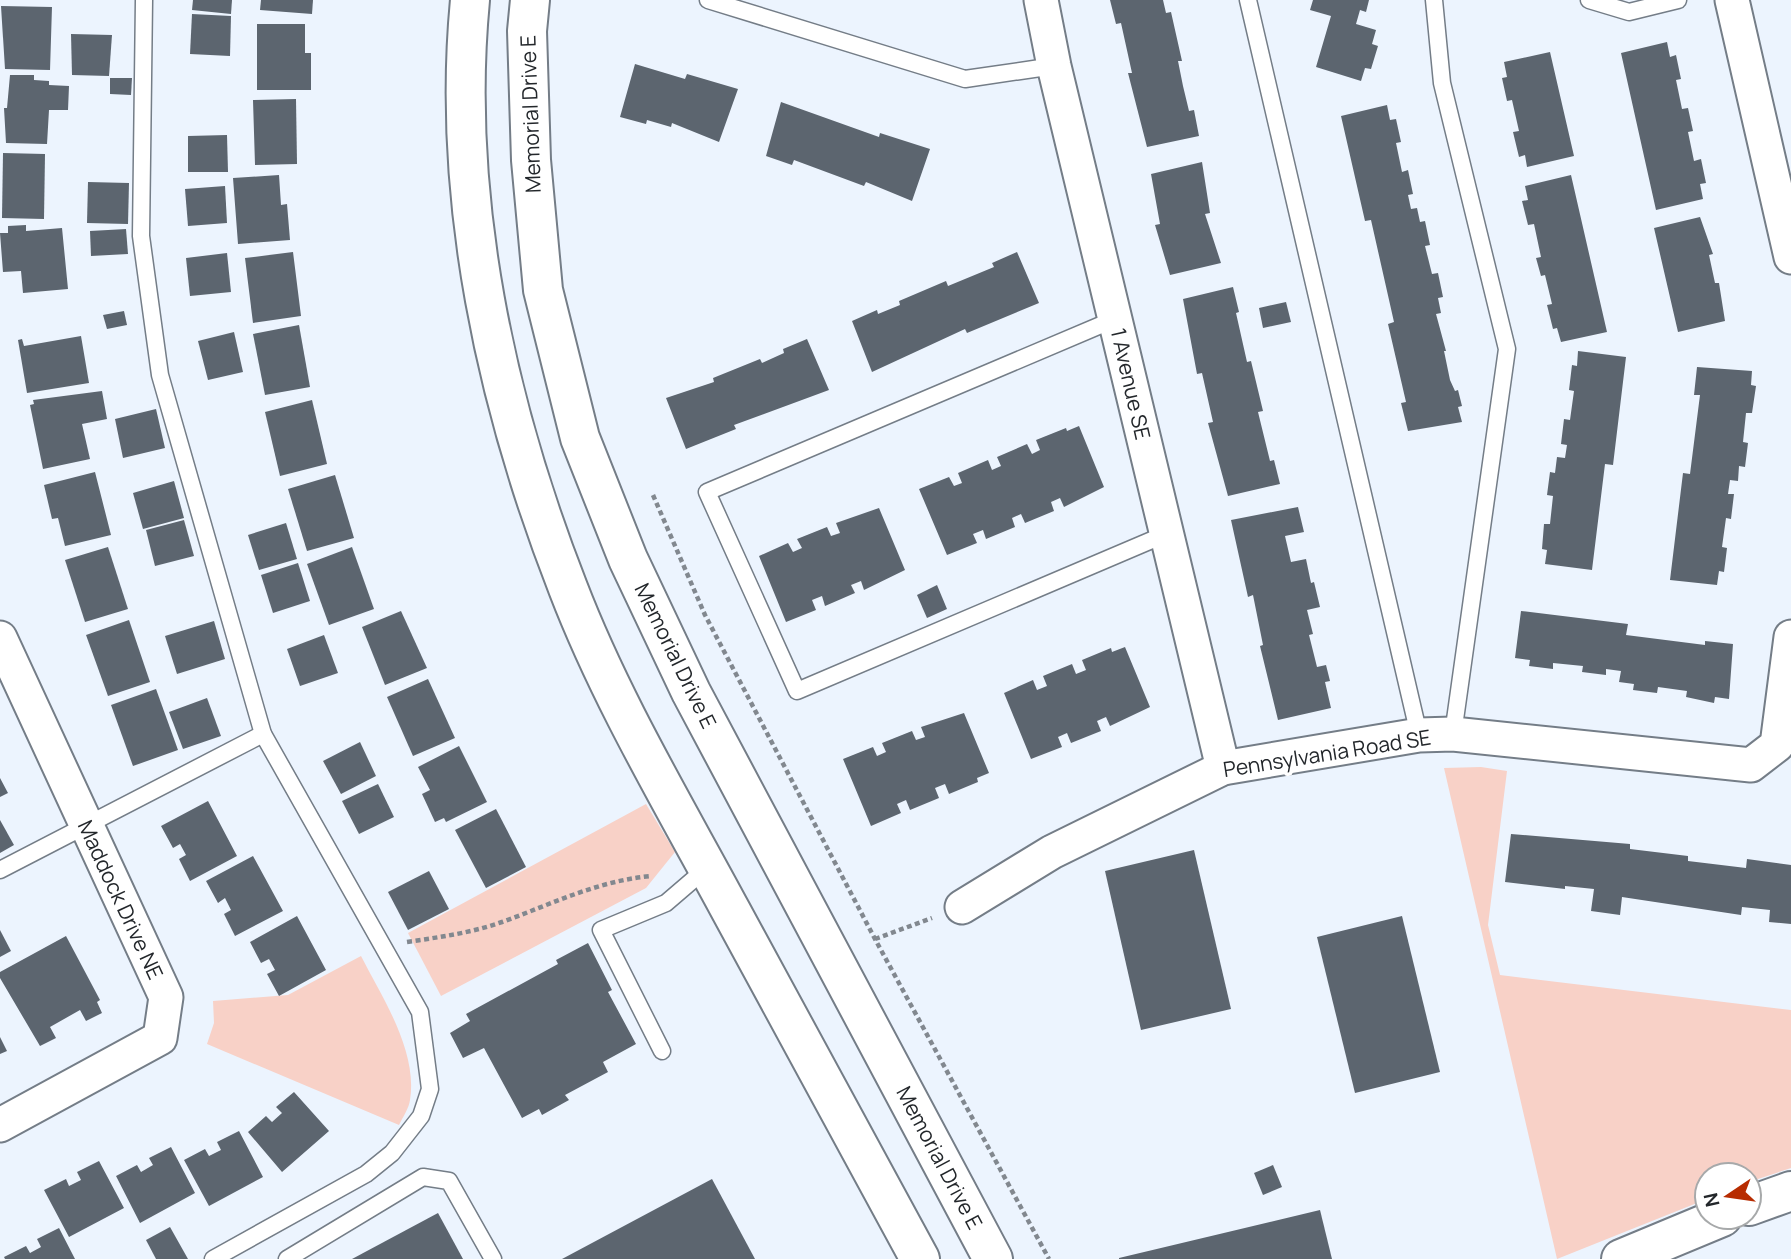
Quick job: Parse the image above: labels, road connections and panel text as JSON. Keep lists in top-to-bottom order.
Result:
{
  "streets": {
    "main road": ["Memorial Drive E"],
    "street": ["1 Avenue SE", "Pennsylvania Road SE", "Maddock Drive NE"]
  },
  "crossings": [
    ["1 Avenue SE", "Pennsylvania Road SE"]
  ],
  "north": "left"
}
